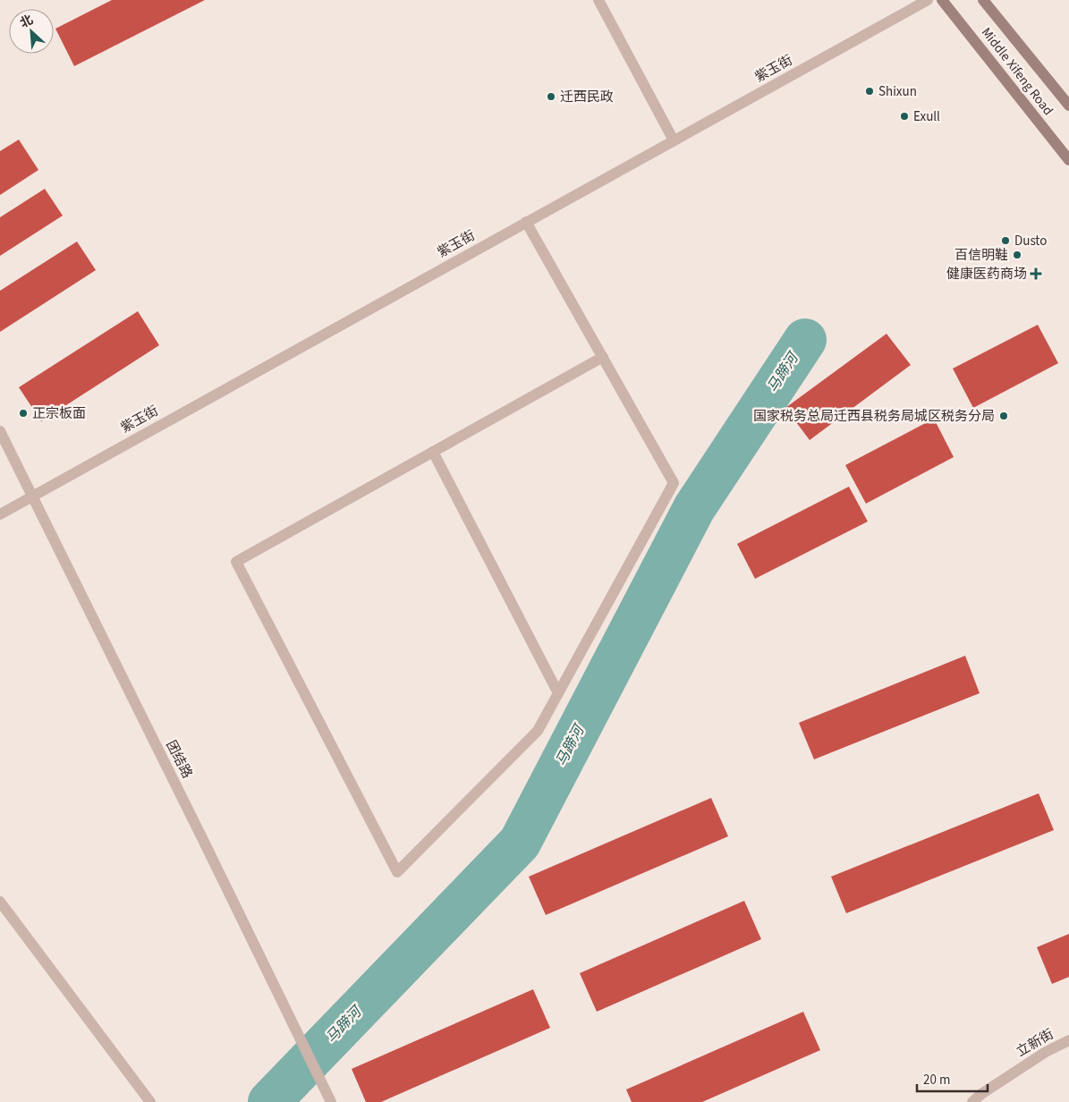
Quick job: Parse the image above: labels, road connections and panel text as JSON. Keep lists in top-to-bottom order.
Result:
{
  "streets": {
    "main road": ["Middle Xifeng Road"],
    "street": ["紫玉街", "团结路", "立新街"]
  },
  "crossings": [
    ["紫玉街", "团结路"]
  ],
  "water": ["马蹄河"],
  "places": {
    "other": [
      "Shixun",
      "迁西民政",
      "Exull",
      "Dusto",
      "百信明鞋",
      "正宗板面",
      "国家税务总局迁西县税务局城区税务分局"
    ],
    "health": ["健康医药商场"]
  },
  "scale_bar": "20 m",
  "north": "top left"
}
